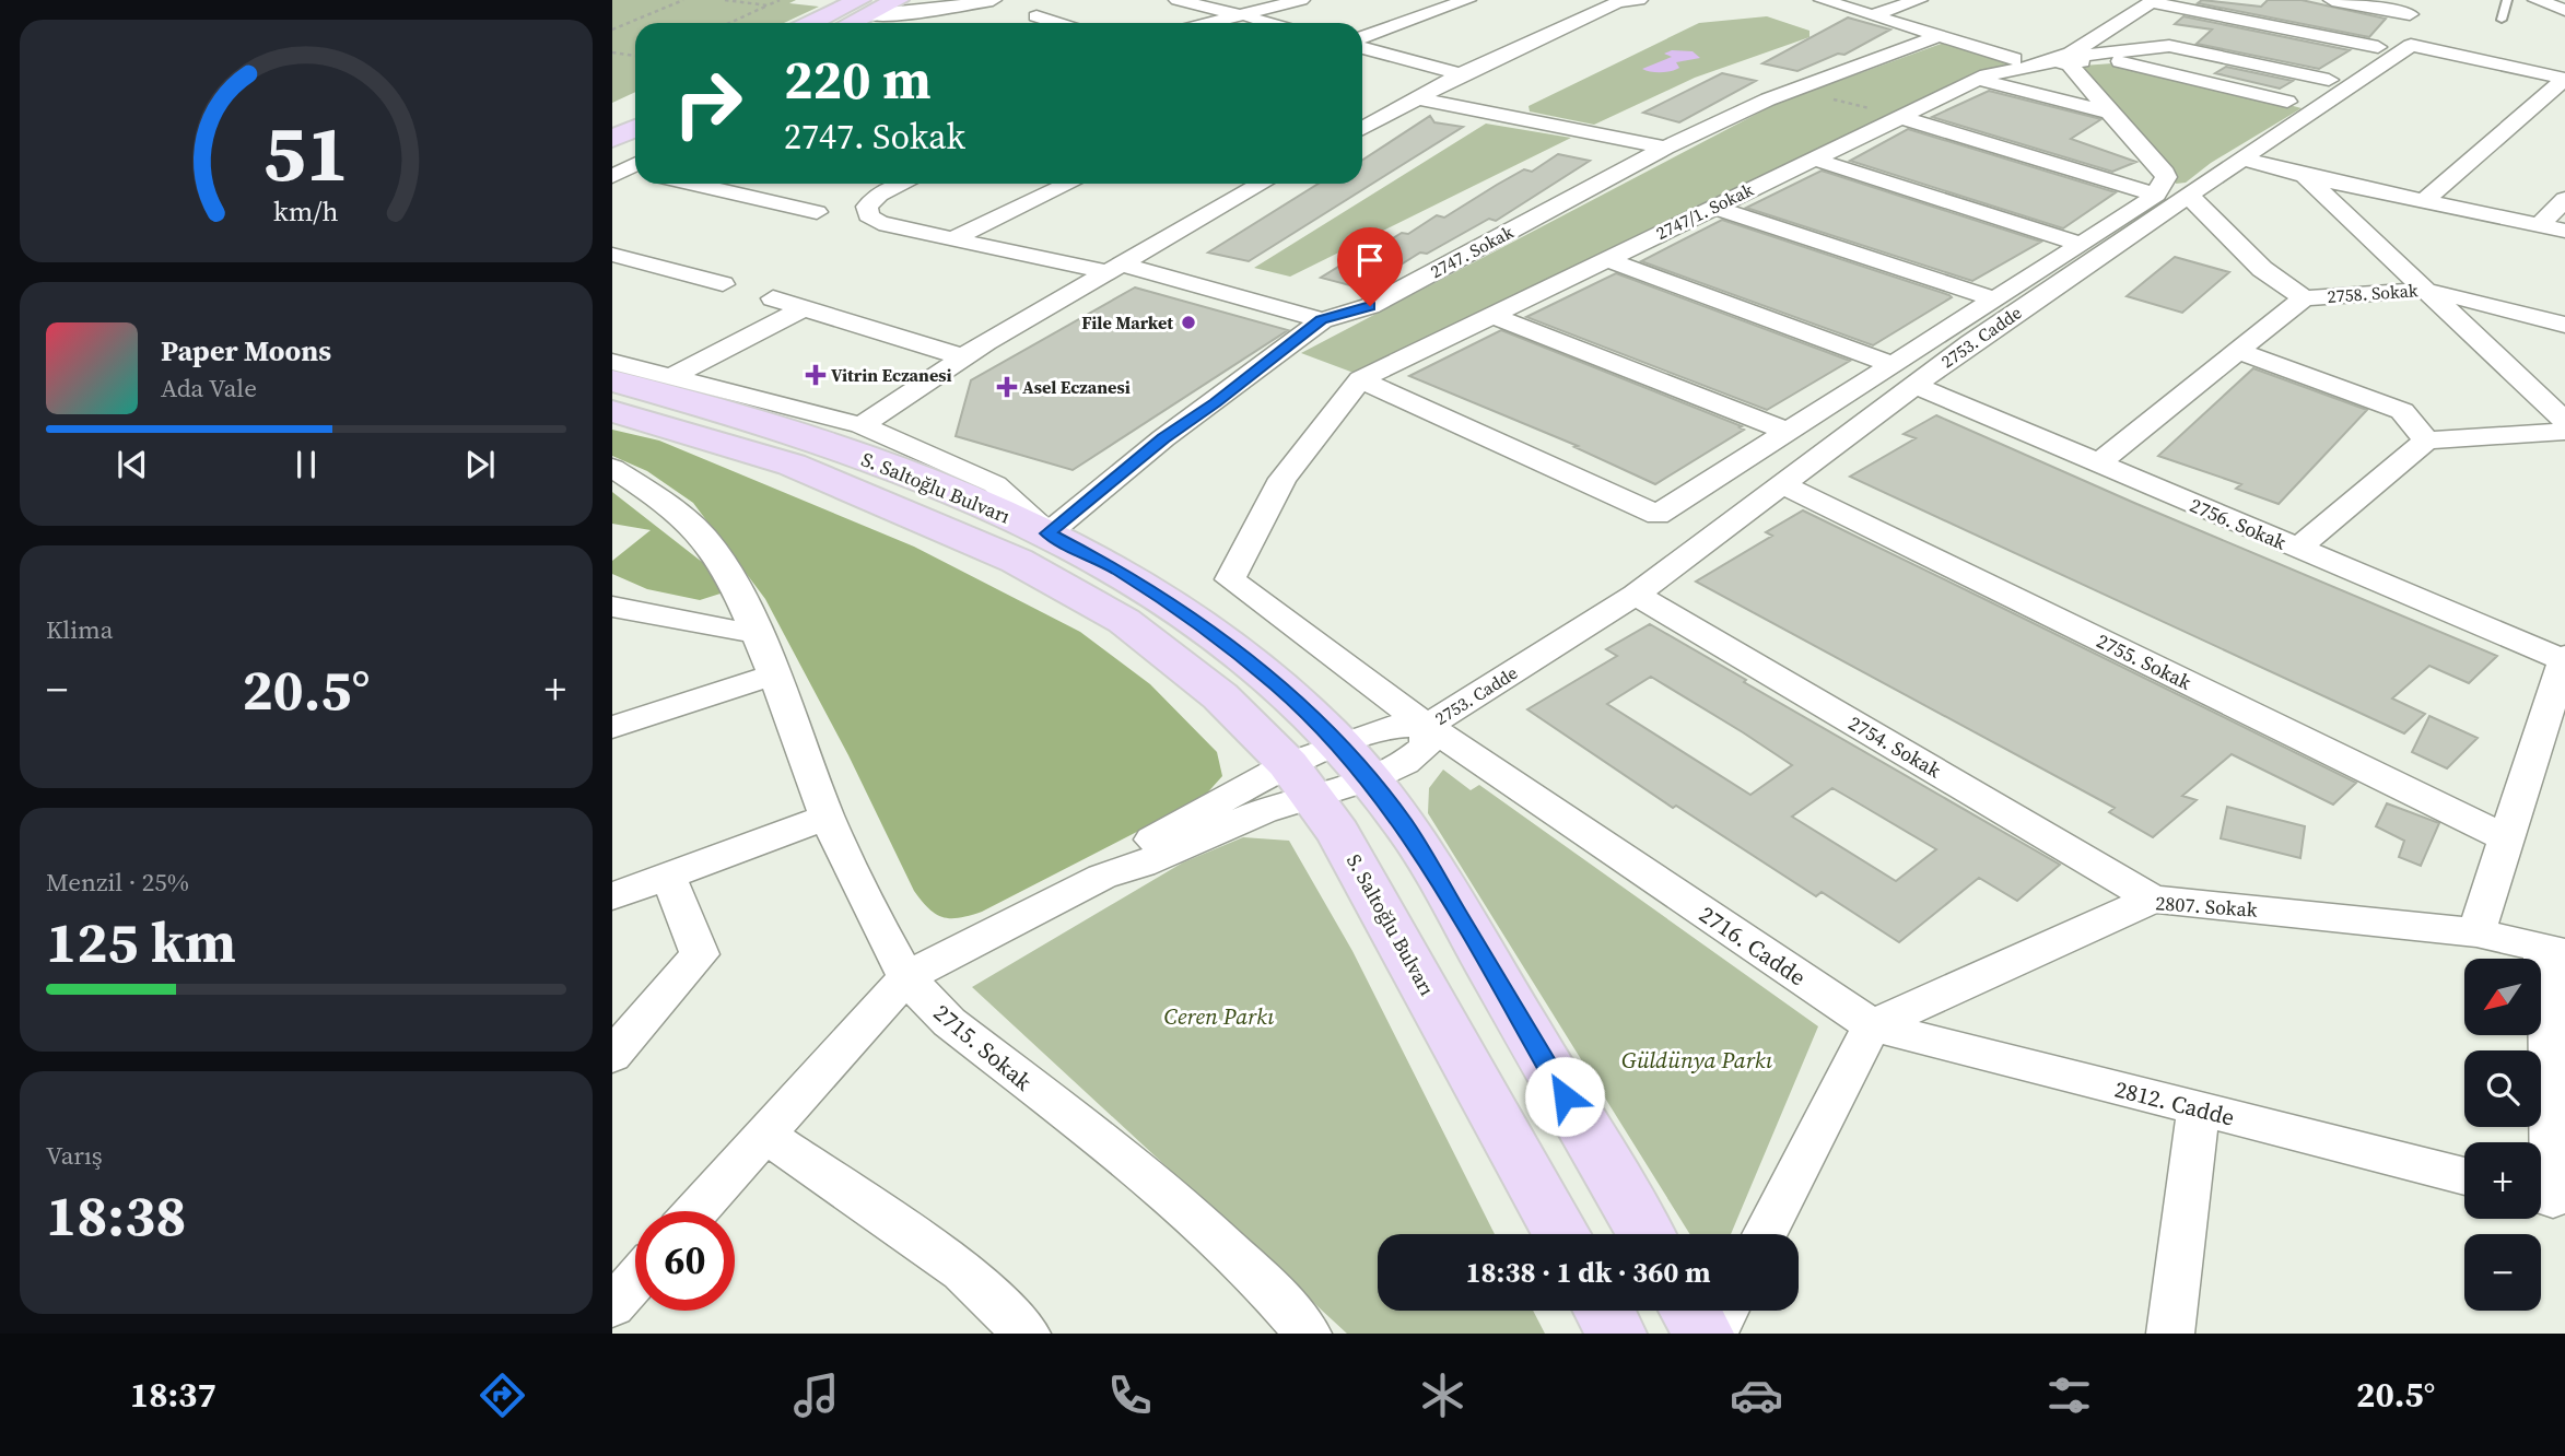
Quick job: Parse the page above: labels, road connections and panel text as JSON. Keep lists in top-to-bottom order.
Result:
{
  "streets": {
    "main road": ["S. Saltoğlu Bulvarı"],
    "street": [
      "2747/1. Sokak",
      "2747. Sokak",
      "2758. Sokak",
      "2753. Cadde",
      "2756. Sokak",
      "2755. Sokak",
      "2754. Sokak",
      "2807. Sokak",
      "2716. Cadde",
      "2715. Sokak",
      "2812. Cadde"
    ]
  },
  "crossings": [
    ["2747/1. Sokak", "2716. Cadde"],
    ["2747. Sokak", "S. Saltoğlu Bulvarı"],
    ["2758. Sokak", "2756. Sokak"],
    ["2753. Cadde", "2756. Sokak"],
    ["2753. Cadde", "2755. Sokak"],
    ["2753. Cadde", "2754. Sokak"],
    ["2753. Cadde", "2716. Cadde"],
    ["2754. Sokak", "2807. Sokak"],
    ["2807. Sokak", "2716. Cadde"],
    ["2807. Sokak", "2812. Cadde"],
    ["2716. Cadde", "2812. Cadde"]
  ],
  "parks": ["Ceren Parkı", "Güldünya Parkı"],
  "places": {
    "other": ["File Market"],
    "health": ["Vitrin Eczanesi", "Asel Eczanesi"]
  },
  "north": "bottom left",
  "page": {
    "turn": ["220 m", "2747. Sokak"],
    "song": ["Paper Moons", "Ada Vale"],
    "tile": [
      "Klima",
      ["Menzil · 25%", "125 km"],
      ["Varış", "18:38"]
    ],
    "heat": ["−", "20.5°", "+"],
    "map_buttons": ["+", "−"],
    "limit": "60",
    "trip": "18:38 · 1 dk · 360 m",
    "tabs": ["18:37", "20.5°"],
    "gauge": ["51", "km/h"]
  }
}
